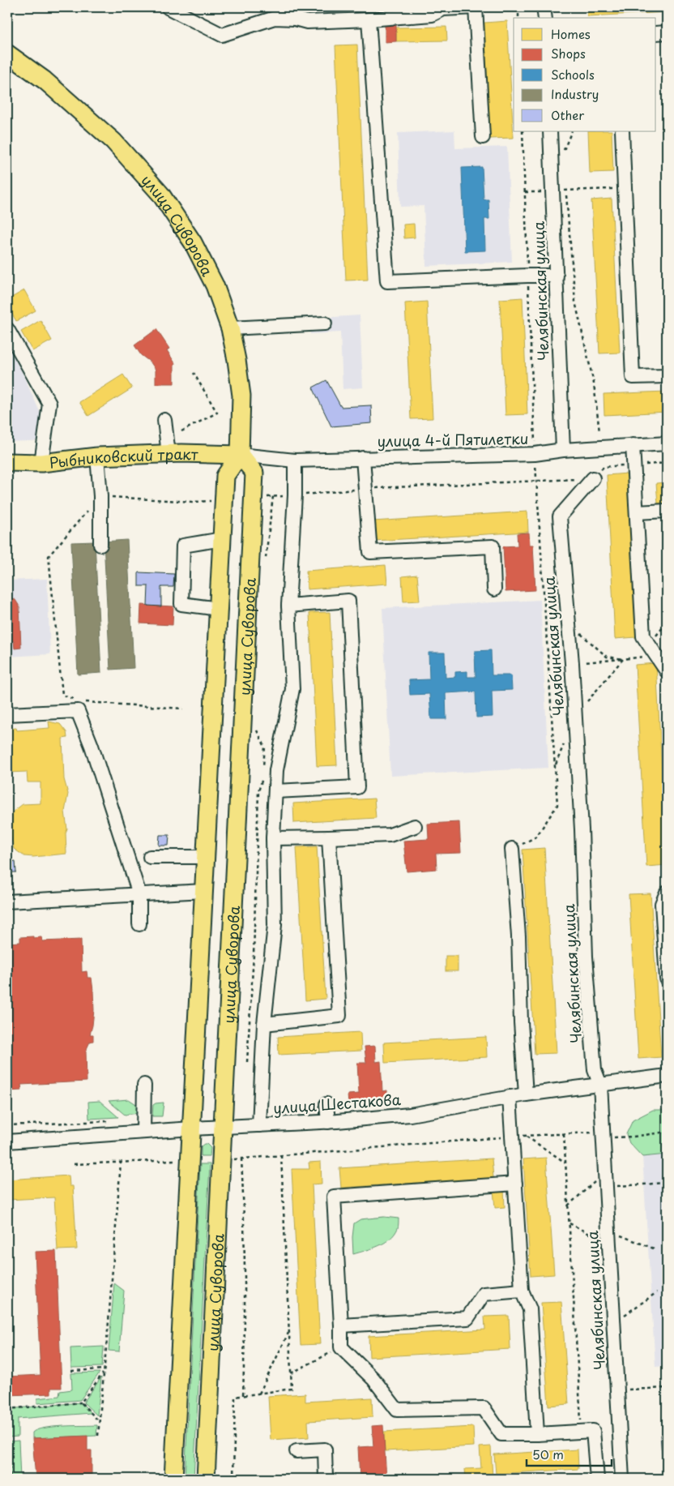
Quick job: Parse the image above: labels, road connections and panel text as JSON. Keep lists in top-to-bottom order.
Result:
{
  "streets": {
    "main road": ["улица Суворова", "Рыбниковский тракт"],
    "street": ["Челябинская улица", "улица 4-й Пятилетки", "улица Шестакова"]
  },
  "crossings": [
    ["улица Суворова", "улица 4-й Пятилетки"],
    ["улица Суворова", "Рыбниковский тракт"],
    ["улица Суворова", "улица Шестакова"],
    ["Челябинская улица", "улица 4-й Пятилетки"],
    ["Челябинская улица", "улица Шестакова"],
    ["улица 4-й Пятилетки", "Рыбниковский тракт"]
  ],
  "legend": [
    "Homes",
    "Shops",
    "Schools",
    "Industry",
    "Other"
  ],
  "scale_bar": "50 m"
}
